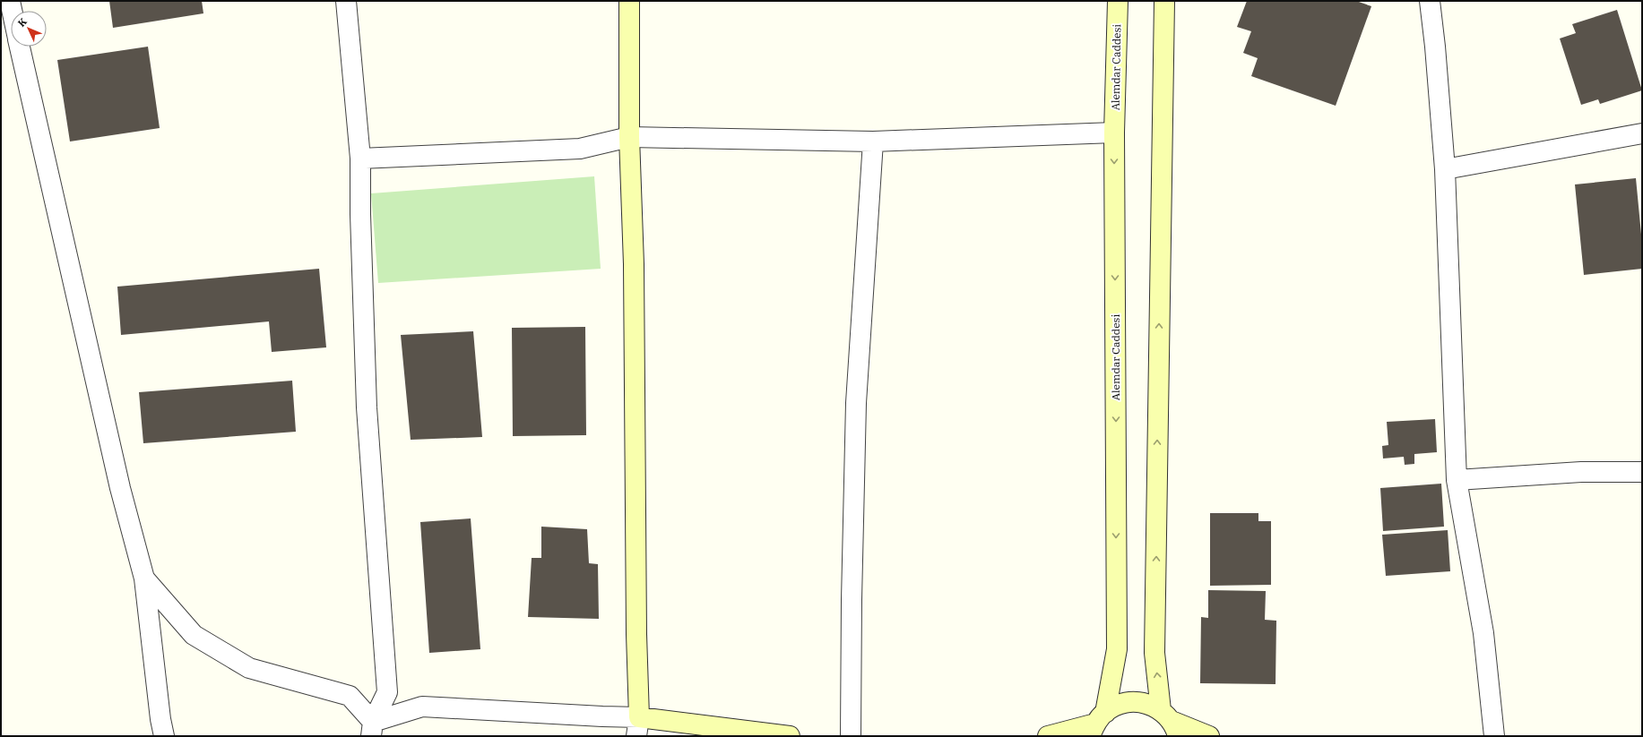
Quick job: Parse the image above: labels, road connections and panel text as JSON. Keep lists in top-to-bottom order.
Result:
{
  "streets": {
    "main road": ["Alemdar Caddesi"]
  },
  "north": "top left"
}
